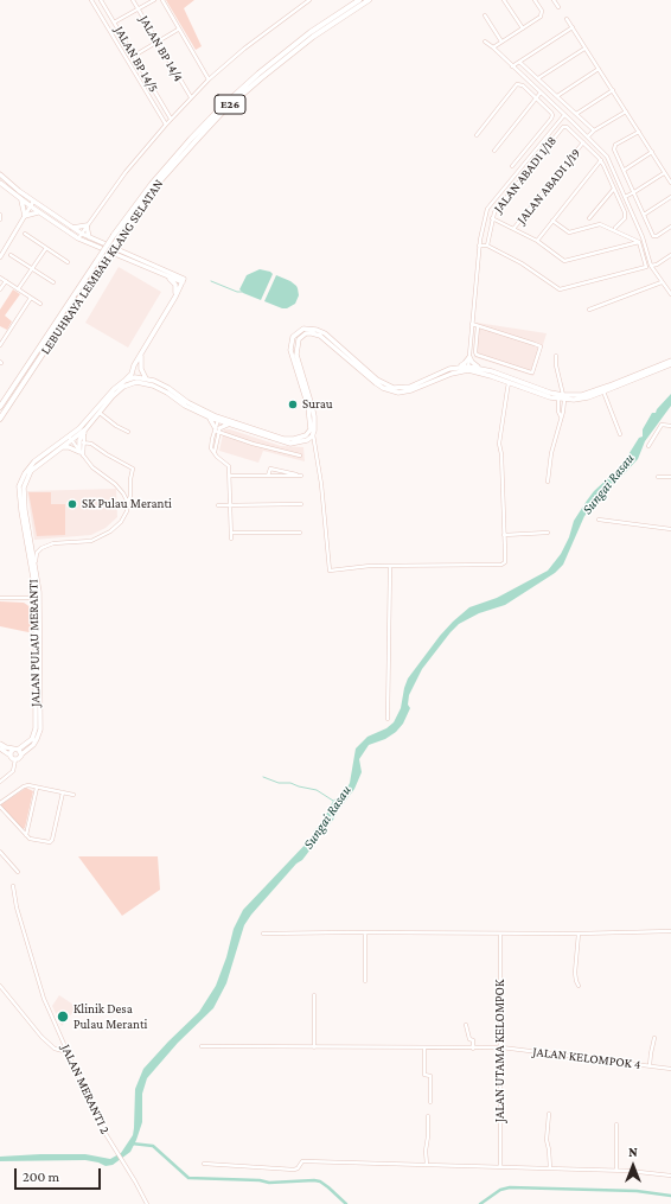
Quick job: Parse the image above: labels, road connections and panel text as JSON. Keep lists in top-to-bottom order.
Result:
{
  "streets": {
    "highway": ["E26", "LEBUHRAYA LEMBAH KLANG SELATAN"],
    "main road": ["JALAN PULAU MERANTI"],
    "street": [
      "JALAN BP 14/4",
      "JALAN BP 14/5",
      "JALAN ABADI 1/18",
      "JALAN ABADI 1/19",
      "JALAN UTAMA KELOMPOK",
      "JALAN KELOMPOK 4",
      "JALAN MERANTI 2"
    ]
  },
  "crossings": [
    ["JALAN ABADI 1/18", "JALAN ABADI 1/19"],
    ["JALAN UTAMA KELOMPOK", "JALAN KELOMPOK 4"]
  ],
  "water": ["Sungai Rasau"],
  "places": ["Surau", "SK Pulau Meranti", "Klinik Desa Pulau Meranti"],
  "scale_bar": "200 m",
  "north": "top"
}
